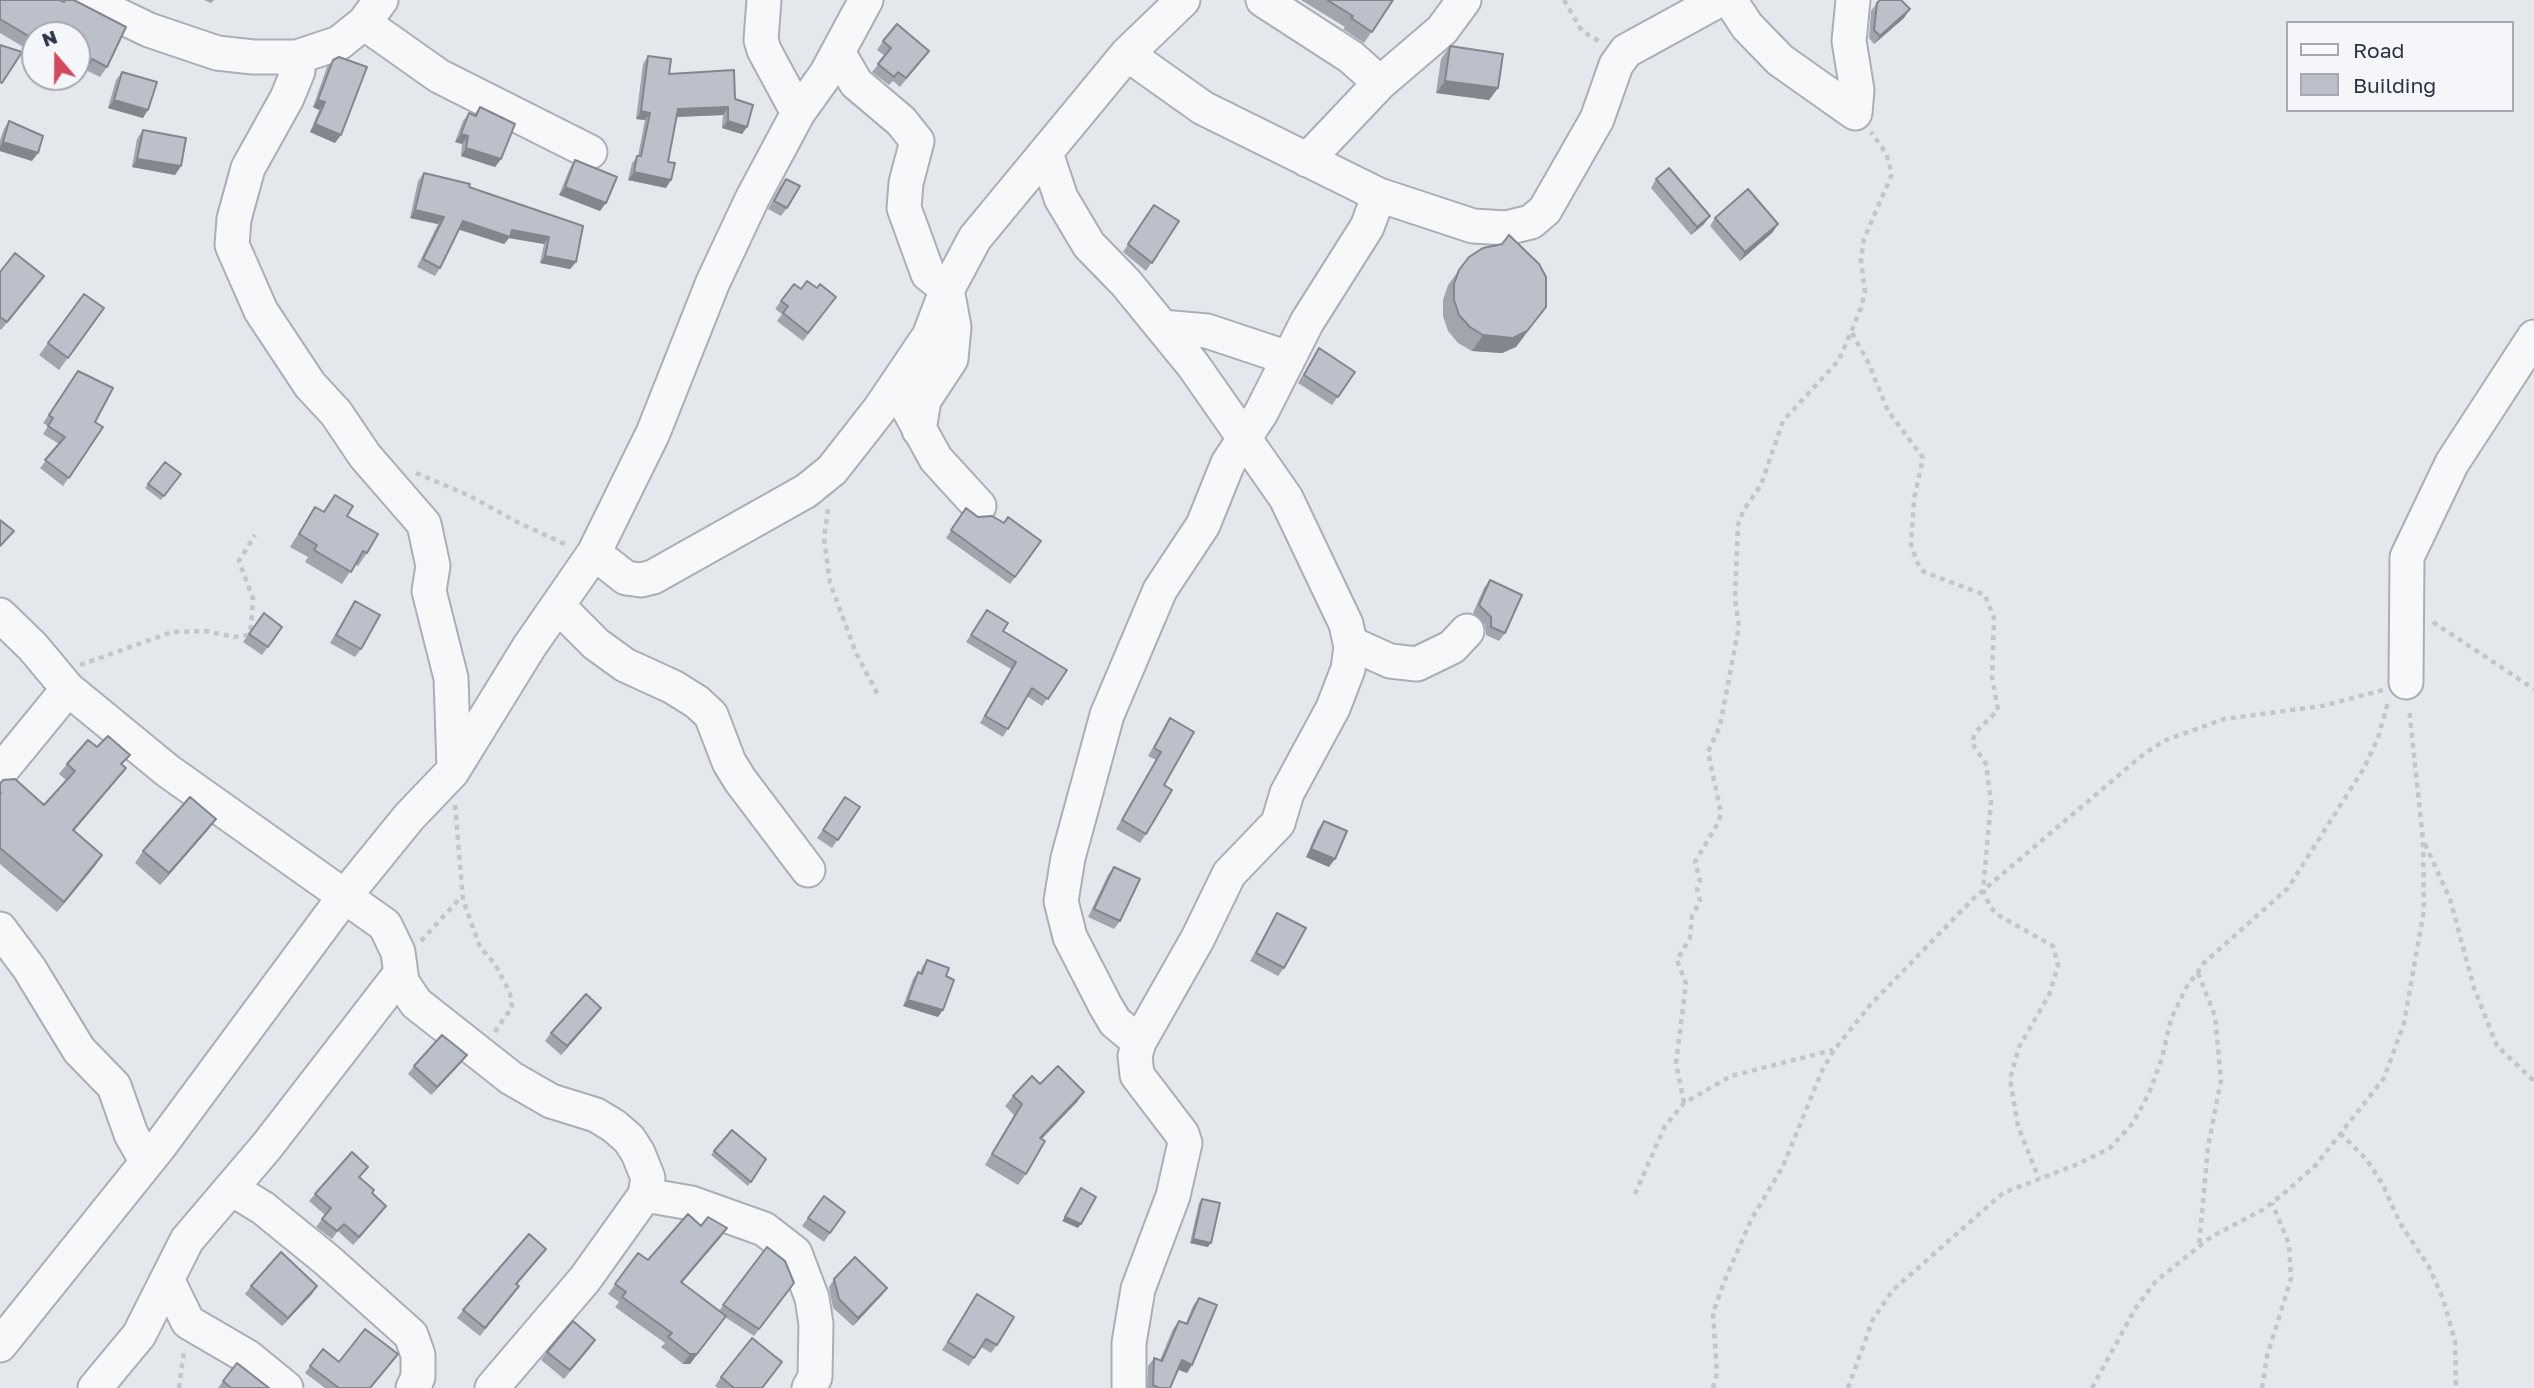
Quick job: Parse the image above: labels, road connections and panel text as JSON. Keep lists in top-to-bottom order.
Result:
{
  "legend": ["Road", "Building"],
  "north": "top"
}
